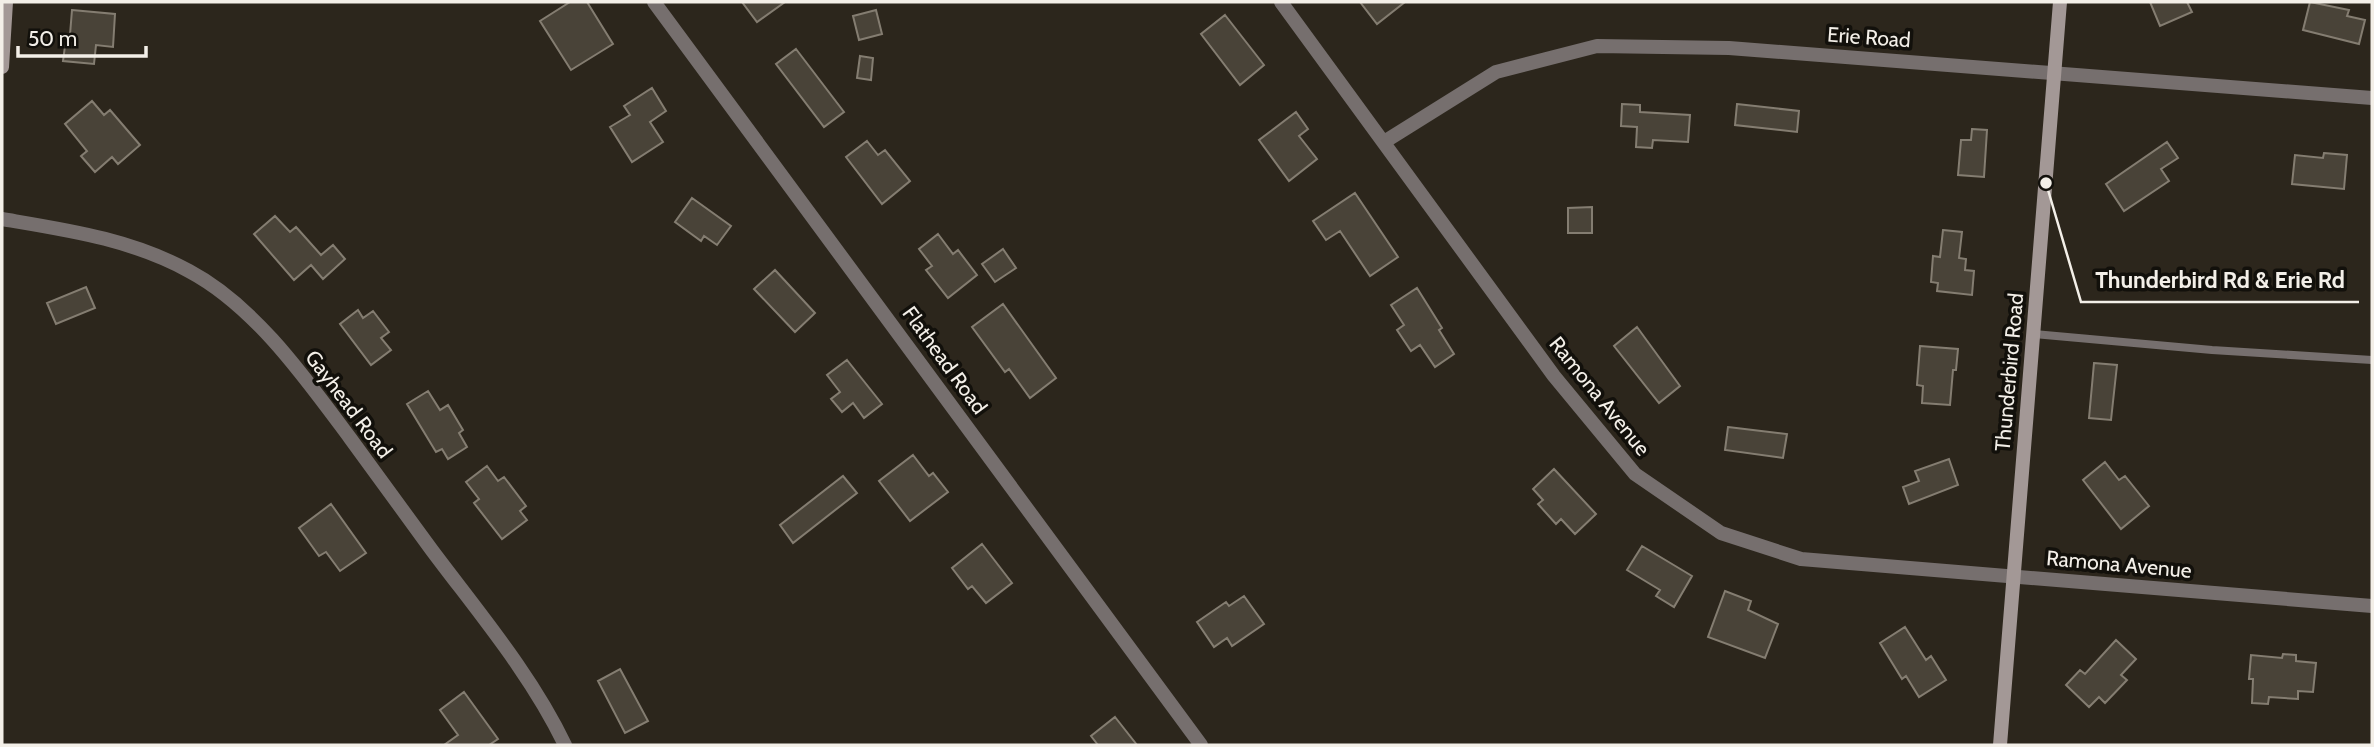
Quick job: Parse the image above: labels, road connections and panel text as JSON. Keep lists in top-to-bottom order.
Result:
{
  "streets": {
    "main road": ["Thunderbird Road"],
    "street": [
      "Erie Road",
      "Flathead Road",
      "Ramona Avenue",
      "Gayhead Road"
    ]
  },
  "crossings": [
    ["Erie Road", "Thunderbird Road"],
    ["Erie Road", "Ramona Avenue"],
    ["Thunderbird Road", "Ramona Avenue"]
  ],
  "places": ["Thunderbird Rd & Erie Rd"],
  "scale_bar": "50 m"
}
